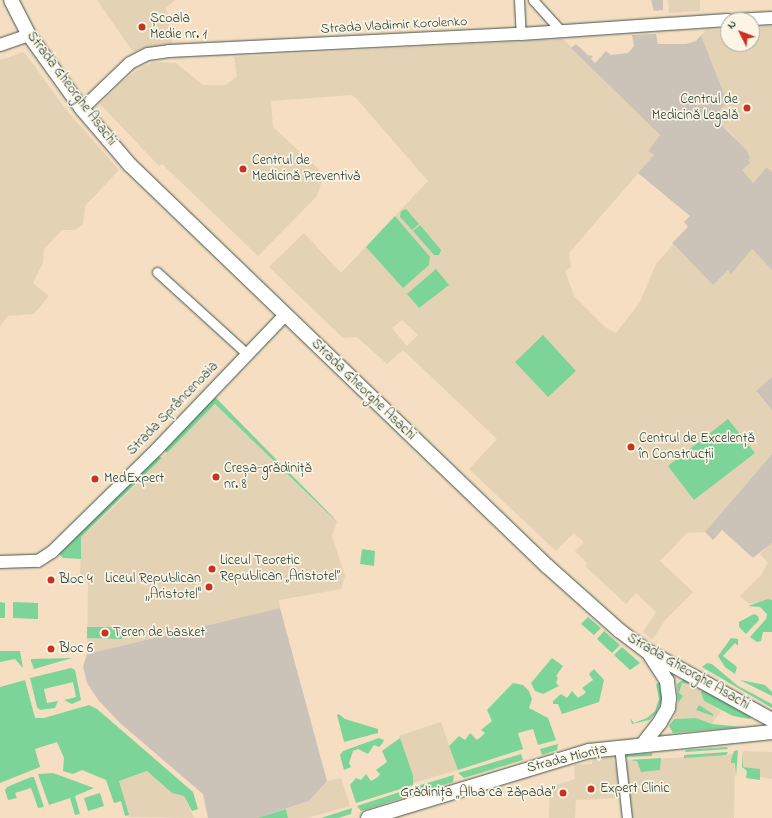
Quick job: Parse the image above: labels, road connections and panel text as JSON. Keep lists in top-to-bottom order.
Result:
{
  "streets": {
    "main road": [
      "Strada Vladimir Korolenko",
      "Strada Gheorghe Asachi",
      "Strada Sprâncenoaia",
      "Strada Miorița"
    ]
  },
  "crossings": [
    ["Strada Vladimir Korolenko", "Strada Gheorghe Asachi"],
    ["Strada Gheorghe Asachi", "Strada Sprâncenoaia"]
  ],
  "places": [
    "Școala Medie nr. 1",
    "Centrul de Medicină Legală",
    "Centrul de Medicină Preventivă",
    "Centrul de Excelență în Construcții",
    "Creșa-grădiniță nr. 8",
    "MedExpert",
    "Liceul Teoretic Republican „Aristotel”",
    "Bloc 4",
    "Liceul Republican ,,Aristotel\"",
    "Teren de basket",
    "Bloc 6",
    "Expert Clinic",
    "Grădinița „Alba ca Zăpada”"
  ],
  "north": "top left"
}
